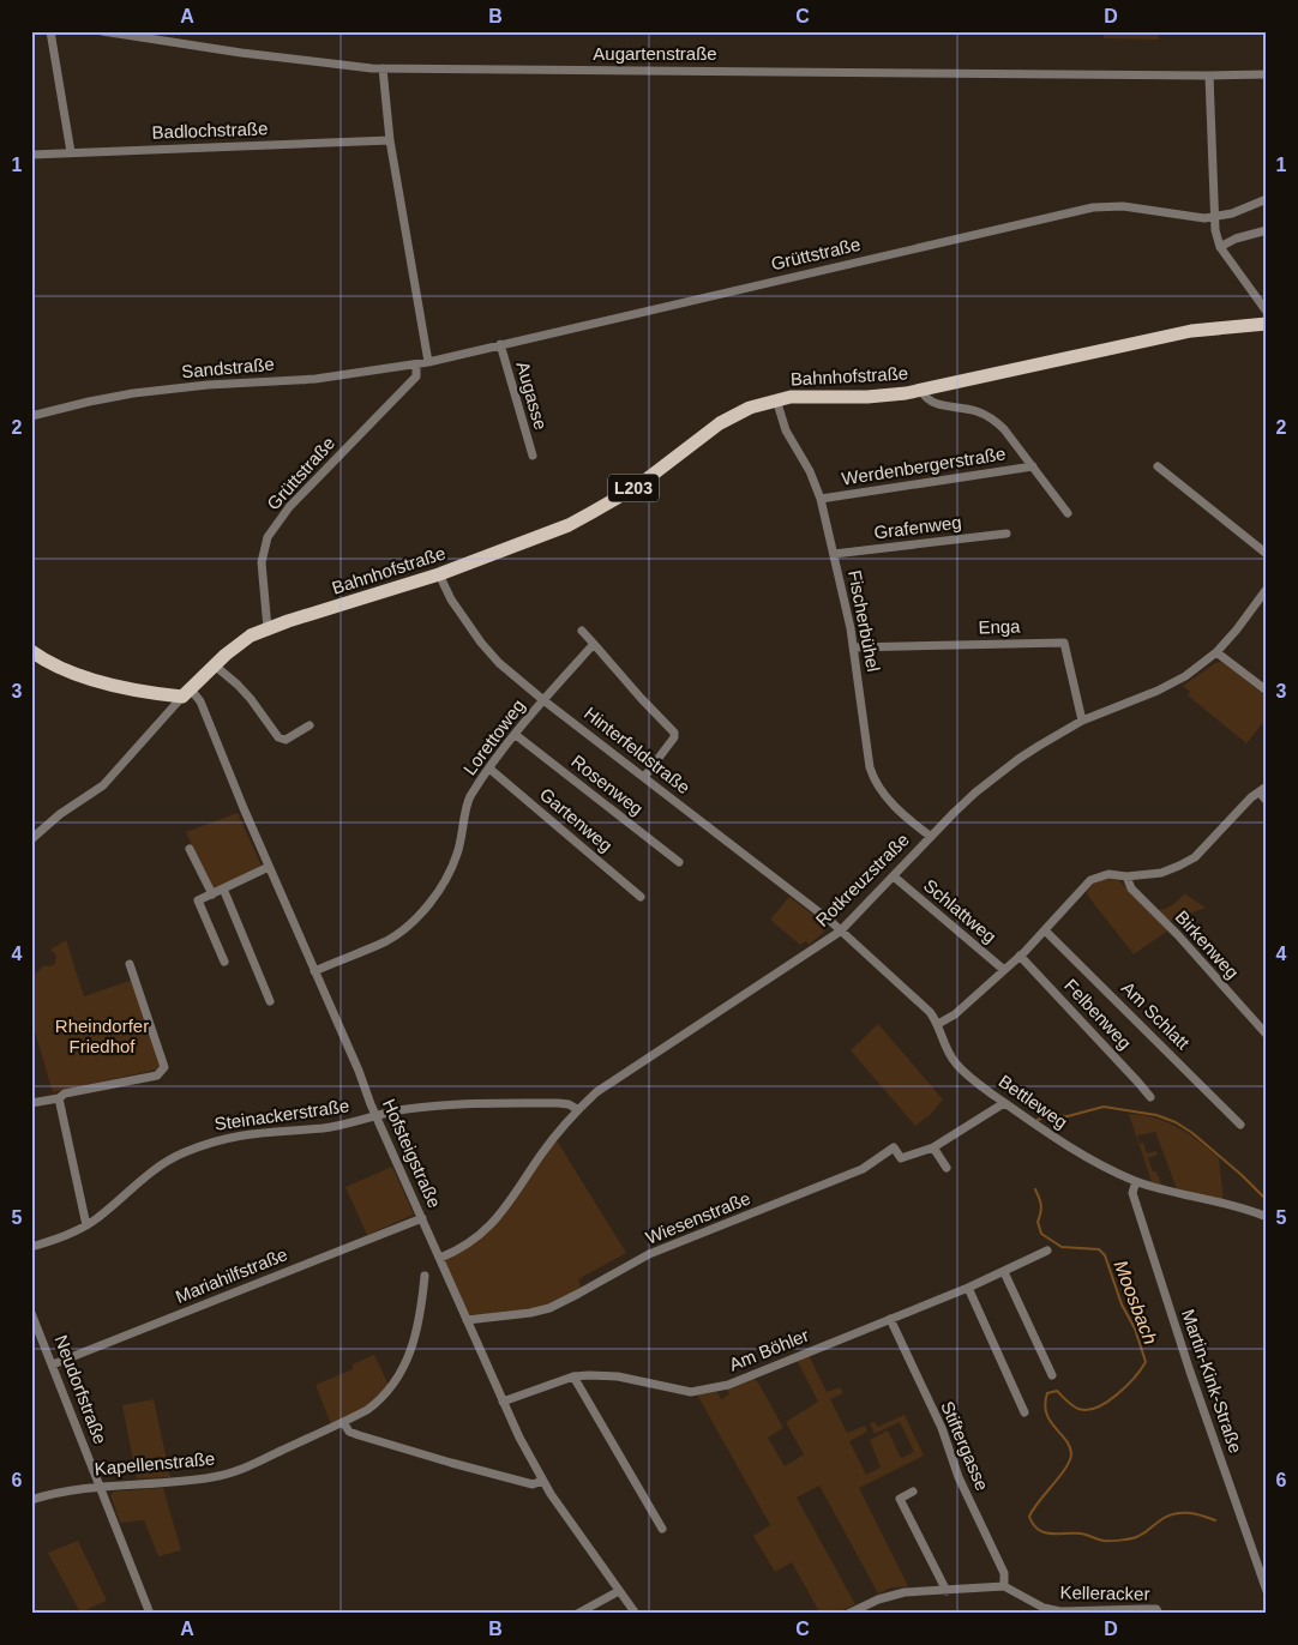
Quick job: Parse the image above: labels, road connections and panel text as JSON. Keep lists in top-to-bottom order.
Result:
{
  "streets": {
    "main road": ["Bahnhofstraße", "L203"],
    "street": [
      "Augartenstraße",
      "Badlochstraße",
      "Grüttstraße",
      "Sandstraße",
      "Augasse",
      "Werdenbergerstraße",
      "Grafenweg",
      "Fischerbühel",
      "Enga",
      "Lorettoweg",
      "Hinterfeldstraße",
      "Rosenweg",
      "Gartenweg",
      "Rotkreuzstraße",
      "Schlattweg",
      "Birkenweg",
      "Felbenweg",
      "Am Schlatt",
      "Bettleweg",
      "Steinackerstraße",
      "Hofsteigstraße",
      "Wiesenstraße",
      "Mariahilfstraße",
      "Am Böhler",
      "Martin-Kink-Straße",
      "Neudorfstraße",
      "Stiftergasse",
      "Kapellenstraße",
      "Kelleracker"
    ]
  },
  "crossings": [
    ["Grüttstraße", "Sandstraße"],
    ["Grüttstraße", "Bahnhofstraße"],
    ["Grüttstraße", "Augasse"],
    ["Bahnhofstraße", "Werdenbergerstraße"],
    ["Bahnhofstraße", "Fischerbühel"],
    ["Bahnhofstraße", "Hinterfeldstraße"],
    ["Bahnhofstraße", "Hofsteigstraße"],
    ["Werdenbergerstraße", "Fischerbühel"],
    ["Grafenweg", "Fischerbühel"],
    ["Fischerbühel", "Enga"],
    ["Fischerbühel", "Rotkreuzstraße"],
    ["Enga", "Rotkreuzstraße"],
    ["Lorettoweg", "Hinterfeldstraße"],
    ["Lorettoweg", "Rosenweg"],
    ["Lorettoweg", "Gartenweg"],
    ["Lorettoweg", "Hofsteigstraße"],
    ["Hinterfeldstraße", "Rotkreuzstraße"],
    ["Hinterfeldstraße", "Bettleweg"],
    ["Rotkreuzstraße", "Schlattweg"],
    ["Rotkreuzstraße", "Bettleweg"],
    ["Rotkreuzstraße", "Steinackerstraße"],
    ["Rotkreuzstraße", "Hofsteigstraße"],
    ["Bettleweg", "Wiesenstraße"],
    ["Bettleweg", "Martin-Kink-Straße"],
    ["Steinackerstraße", "Hofsteigstraße"],
    ["Hofsteigstraße", "Wiesenstraße"],
    ["Hofsteigstraße", "Mariahilfstraße"],
    ["Hofsteigstraße", "Am Böhler"],
    ["Mariahilfstraße", "Neudorfstraße"],
    ["Am Böhler", "Stiftergasse"],
    ["Neudorfstraße", "Kapellenstraße"],
    ["Stiftergasse", "Kelleracker"]
  ],
  "water": ["Moosbach"],
  "parks": ["Rheindorfer Friedhof"],
  "grid": {
    "columns": [
      "A",
      "B",
      "C",
      "D"
    ],
    "rows": [
      "1",
      "2",
      "3",
      "4",
      "5",
      "6"
    ]
  }
}
